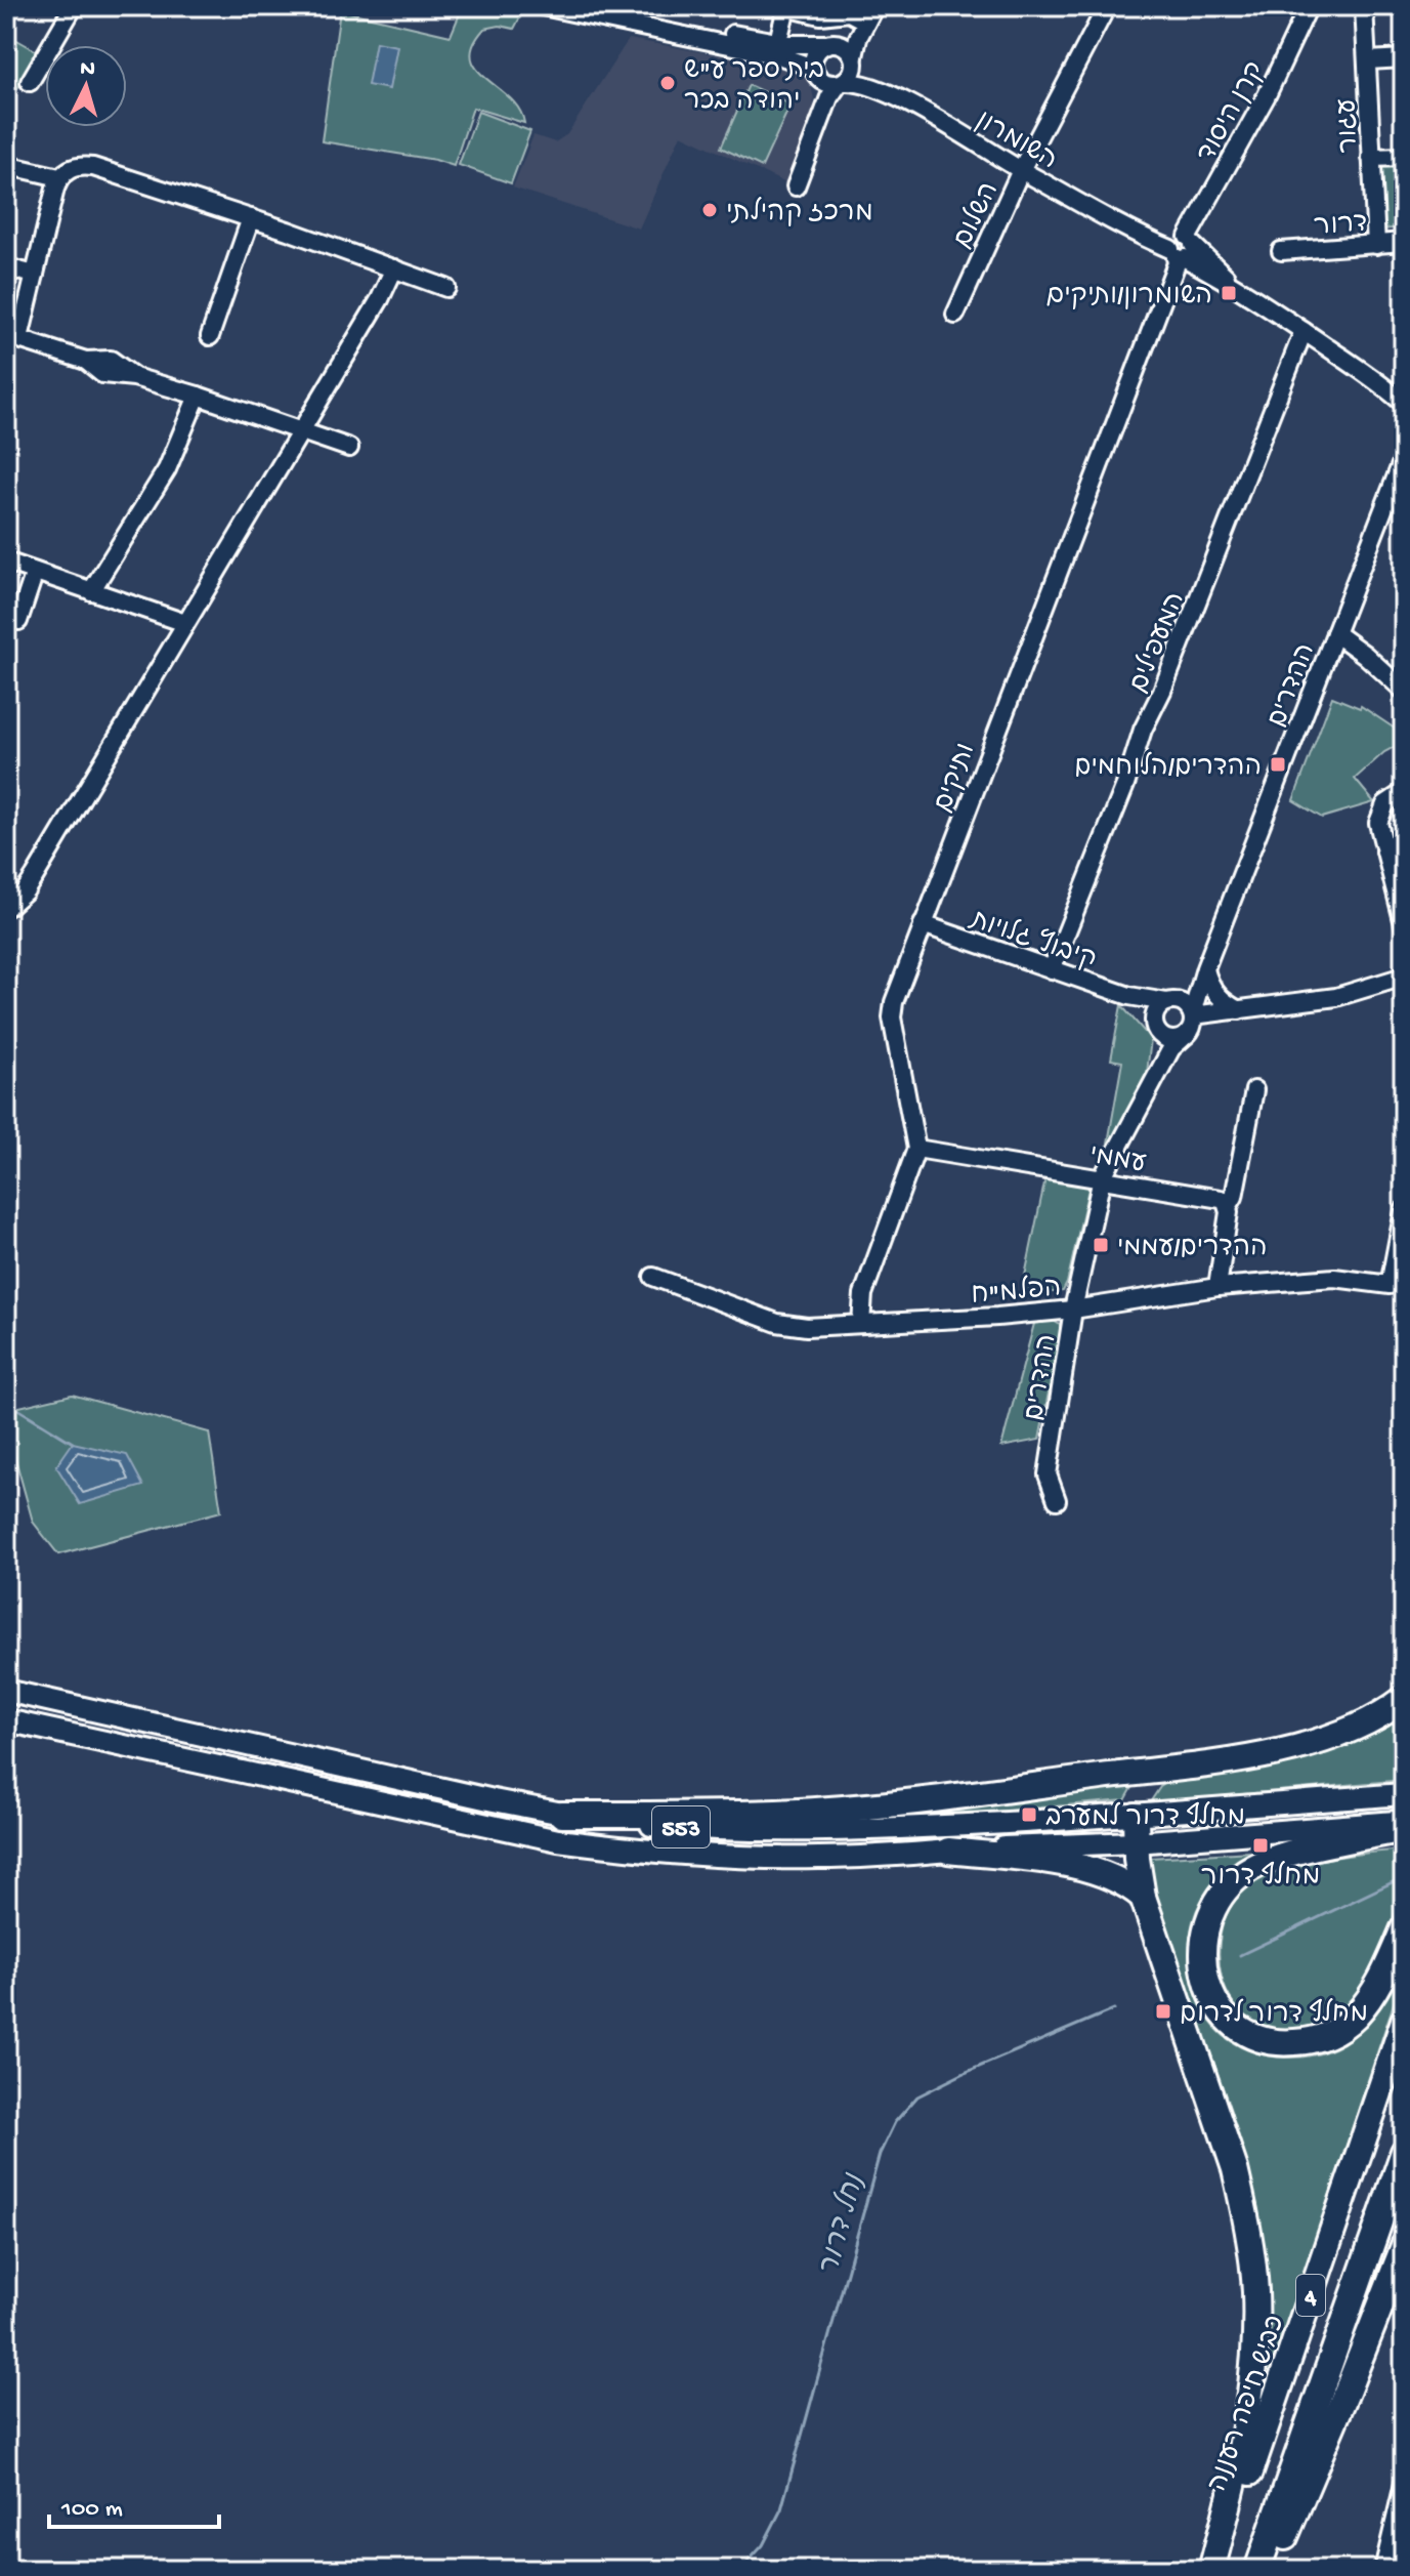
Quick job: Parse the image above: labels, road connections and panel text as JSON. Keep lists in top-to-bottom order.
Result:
{
  "streets": {
    "highway": ["4", "כביש חיפה רעננה"],
    "main road": ["553"],
    "street": [
      "קרן היסוד",
      "עגור",
      "השומרון",
      "השלום",
      "דרור",
      "המעפילים",
      "ההדרים",
      "ותיקים",
      "קיבוץ גלויות",
      "עממי",
      "הפלמ\"ח"
    ]
  },
  "crossings": [
    ["קרן היסוד", "השומרון"],
    ["קרן היסוד", "ותיקים"],
    ["עגור", "דרור"],
    ["השומרון", "השלום"],
    ["השומרון", "המעפילים"],
    ["השומרון", "ותיקים"],
    ["המעפילים", "קיבוץ גלויות"],
    ["ההדרים", "קיבוץ גלויות"],
    ["ההדרים", "עממי"],
    ["ההדרים", "הפלמ\"ח"],
    ["ותיקים", "קיבוץ גלויות"],
    ["ותיקים", "עממי"]
  ],
  "water": ["נחל דרור"],
  "places": {
    "other": ["בית ספר ע\"ש יהודה בכר", "מרכז קהילתי"],
    "transit": [
      "השומרון/ותיקים",
      "ההדרים/הלוחמים",
      "ההדרים/עממי",
      "מחלף דרור למערב",
      "מחלף דרור",
      "מחלף דרור לדרום"
    ]
  },
  "scale_bar": "100 m",
  "north": "top"
}
